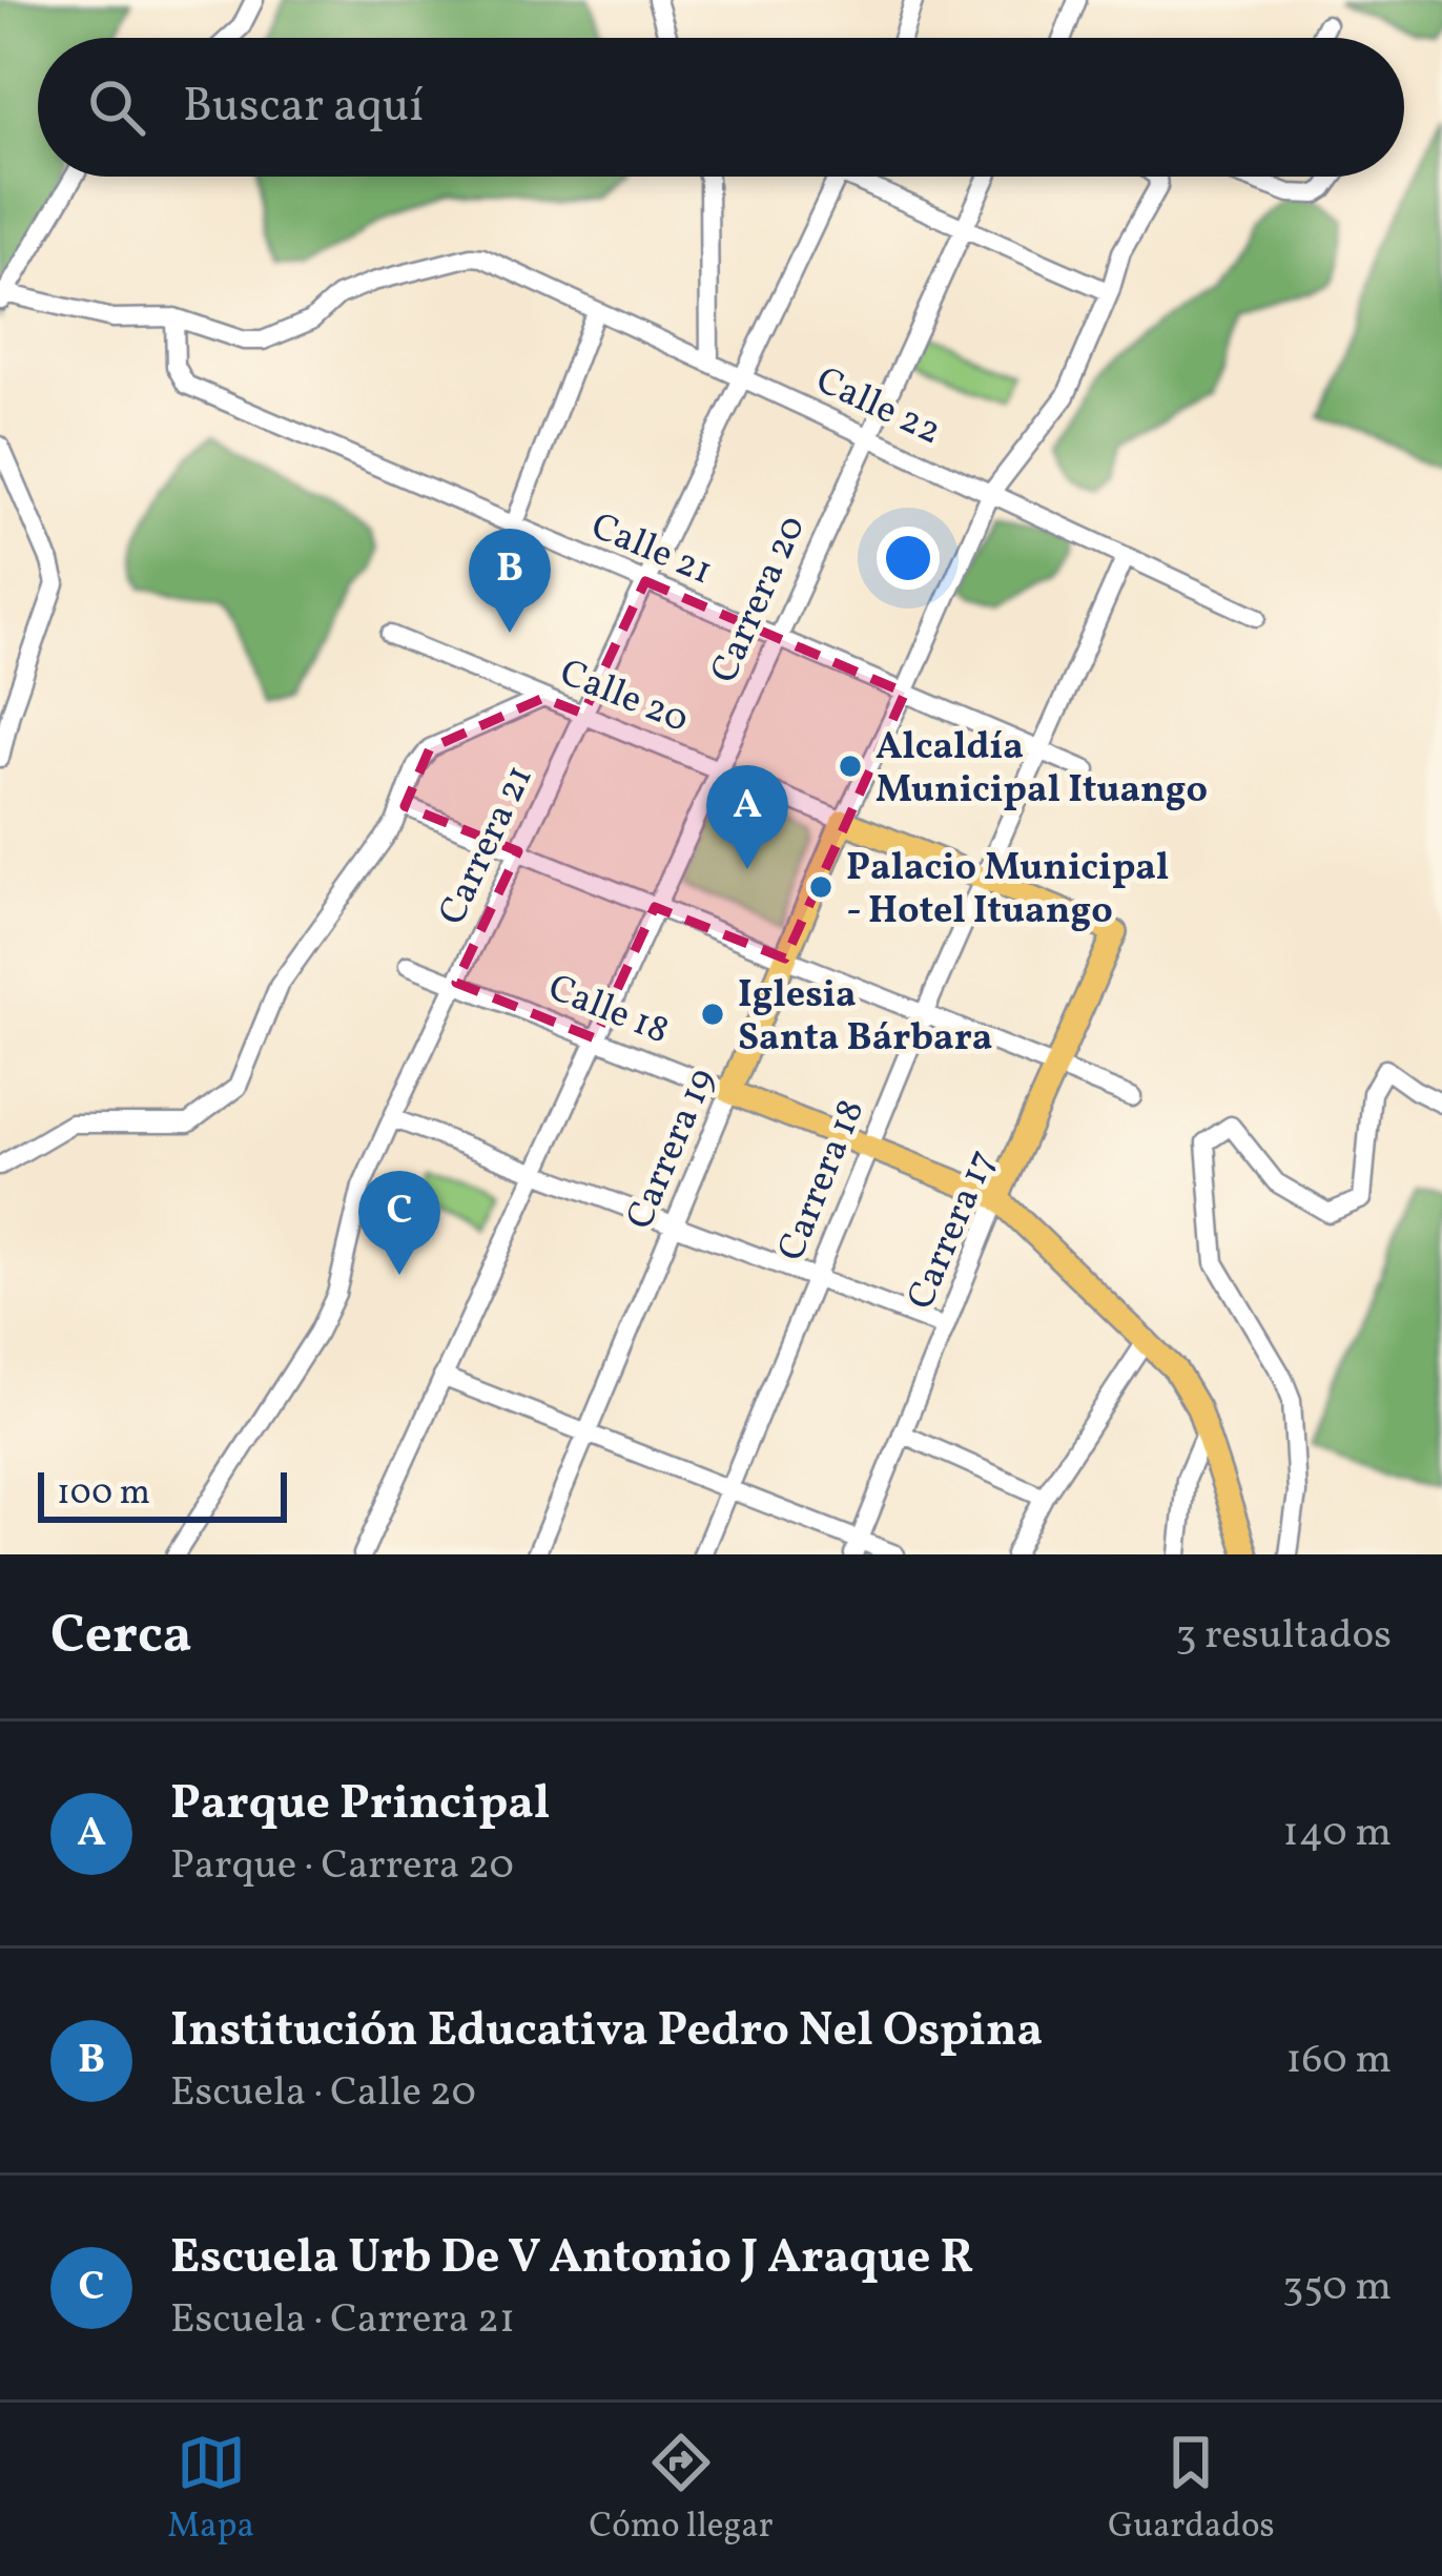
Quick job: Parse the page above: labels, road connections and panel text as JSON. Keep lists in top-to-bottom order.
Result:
{
  "streets": {
    "main road": [
      "Calle 20",
      "Calle 18",
      "Carrera 19",
      "Carrera 17"
    ],
    "street": [
      "Calle 22",
      "Calle 21",
      "Carrera 20",
      "Carrera 21",
      "Carrera 18"
    ]
  },
  "crossings": [
    ["Calle 22", "Calle 21"],
    ["Calle 22", "Carrera 20"],
    ["Calle 22", "Carrera 21"],
    ["Calle 22", "Carrera 19"],
    ["Calle 22", "Carrera 18"],
    ["Calle 21", "Carrera 20"],
    ["Calle 21", "Carrera 21"],
    ["Calle 21", "Carrera 19"],
    ["Calle 21", "Carrera 18"],
    ["Carrera 20", "Calle 20"],
    ["Carrera 20", "Calle 18"],
    ["Calle 20", "Carrera 21"],
    ["Calle 20", "Carrera 19"],
    ["Calle 20", "Carrera 18"],
    ["Calle 20", "Carrera 17"],
    ["Carrera 21", "Calle 18"],
    ["Calle 18", "Carrera 19"],
    ["Calle 18", "Carrera 18"],
    ["Calle 18", "Carrera 17"]
  ],
  "places": ["Alcaldía Municipal Ituango", "Palacio Municipal - Hotel Ituango", "Iglesia Santa Bárbara"],
  "scale_bar": "100 m",
  "page": {
    "search": "Buscar aquí",
    "pins": ["B", "A", "C"],
    "scale": "100 m",
    "heading": ["Cerca", "3 resultados"],
    "list": [
      {
        "mark": "A",
        "name": "Parque Principal",
        "note": "Parque · Carrera 20",
        "value": "140 m"
      },
      {
        "mark": "B",
        "name": "Institución Educativa Pedro Nel Ospina",
        "note": "Escuela · Calle 20",
        "value": "160 m"
      },
      {
        "mark": "C",
        "name": "Escuela Urb De V Antonio J Araque R",
        "note": "Escuela · Carrera 21",
        "value": "350 m"
      }
    ],
    "nav": ["Mapa", "Cómo llegar", "Guardados"]
  }
}
